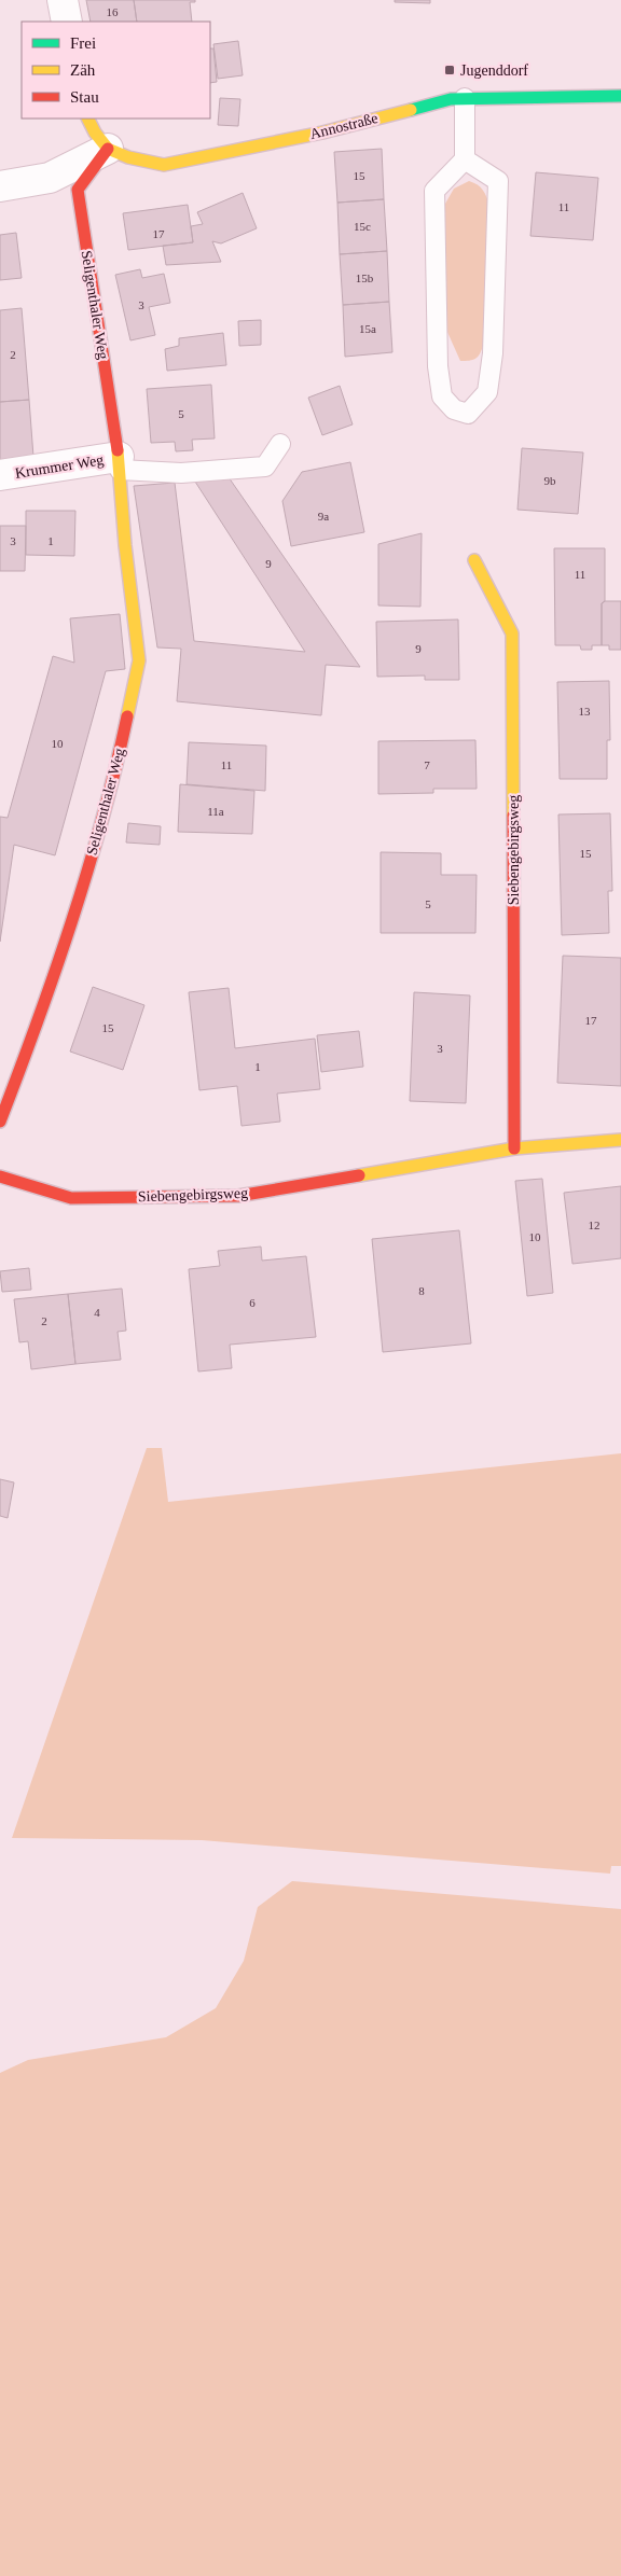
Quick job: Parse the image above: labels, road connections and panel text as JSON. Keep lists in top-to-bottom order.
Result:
{
  "streets": {
    "street": [
      "Annostraße",
      "Seligenthaler Weg",
      "Krummer Weg",
      "Siebengebirgsweg"
    ]
  },
  "crossings": [
    ["Annostraße", "Seligenthaler Weg"],
    ["Seligenthaler Weg", "Krummer Weg"]
  ],
  "places": {
    "transit": ["Jugenddorf"]
  },
  "house_numbers": [
    "16",
    "15",
    "11",
    "15c",
    "17",
    "15b",
    "3",
    "15a",
    "2",
    "5",
    "9b",
    "9a",
    "3",
    "1",
    "9",
    "11",
    "9",
    "13",
    "10",
    "11",
    "7",
    "11a",
    "15",
    "5",
    "17",
    "15",
    "3",
    "1",
    "12",
    "10",
    "8",
    "6",
    "4",
    "2"
  ],
  "legend": ["Frei", "Zäh", "Stau"]
}
